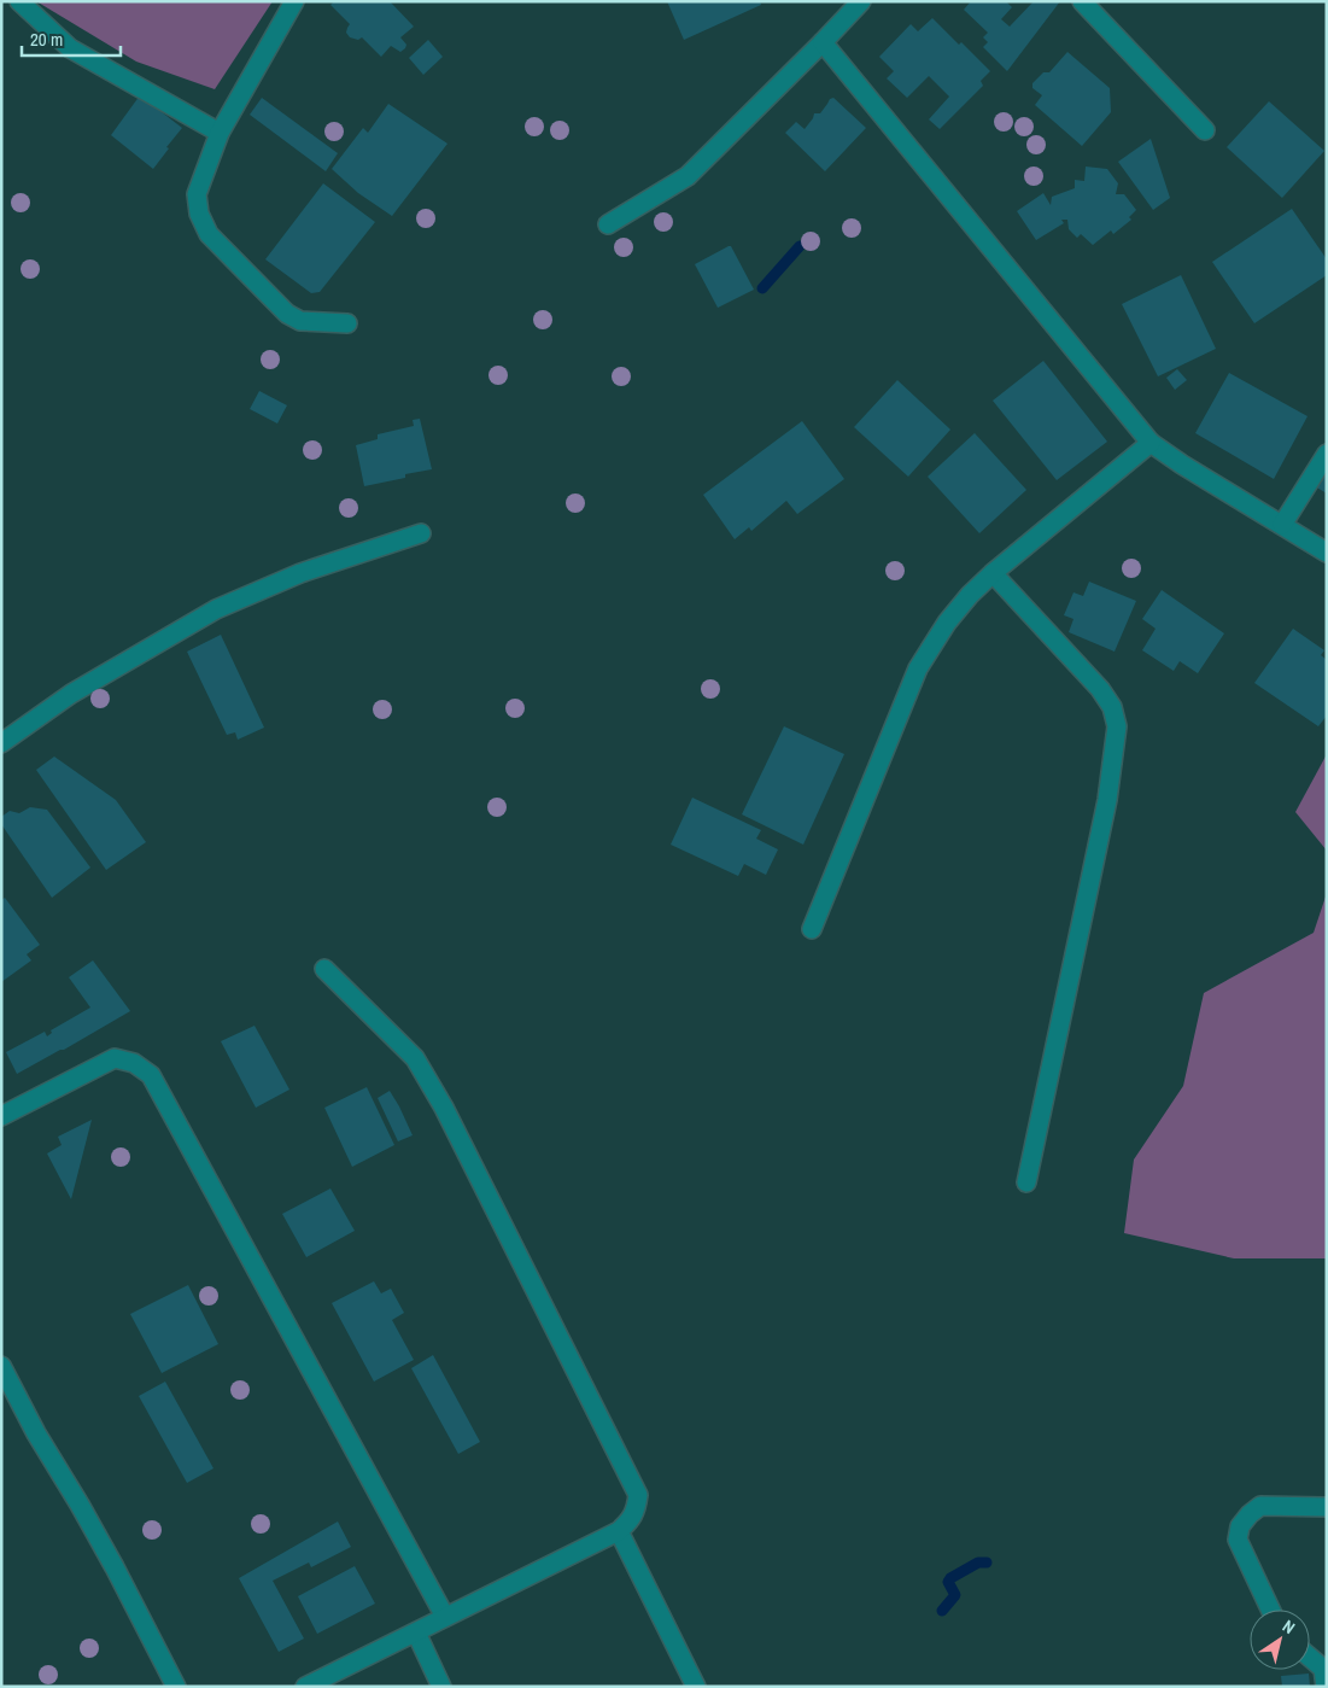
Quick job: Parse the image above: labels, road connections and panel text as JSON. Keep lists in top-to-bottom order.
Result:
{
  "scale_bar": "20 m",
  "north": "top right"
}
